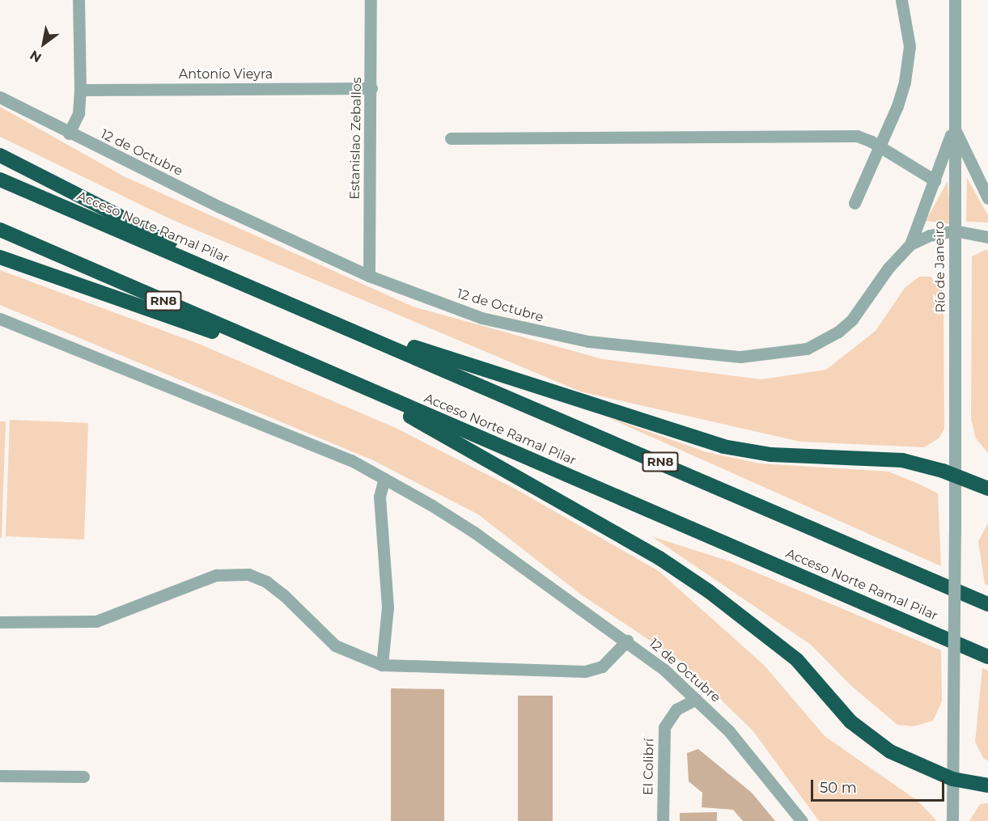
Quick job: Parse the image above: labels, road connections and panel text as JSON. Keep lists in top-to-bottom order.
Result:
{
  "streets": {
    "highway": ["Acceso Norte Ramal Pilar", "RN8"],
    "street": [
      "Antonío Vieyra",
      "Estanislao Zeballos",
      "12 de Octubre",
      "Río de Janeiro",
      "El Colibrí"
    ]
  },
  "crossings": [
    ["Antonío Vieyra", "Estanislao Zeballos"],
    ["Estanislao Zeballos", "12 de Octubre"],
    ["12 de Octubre", "Río de Janeiro"],
    ["12 de Octubre", "El Colibrí"]
  ],
  "scale_bar": "50 m",
  "north": "bottom left"
}
